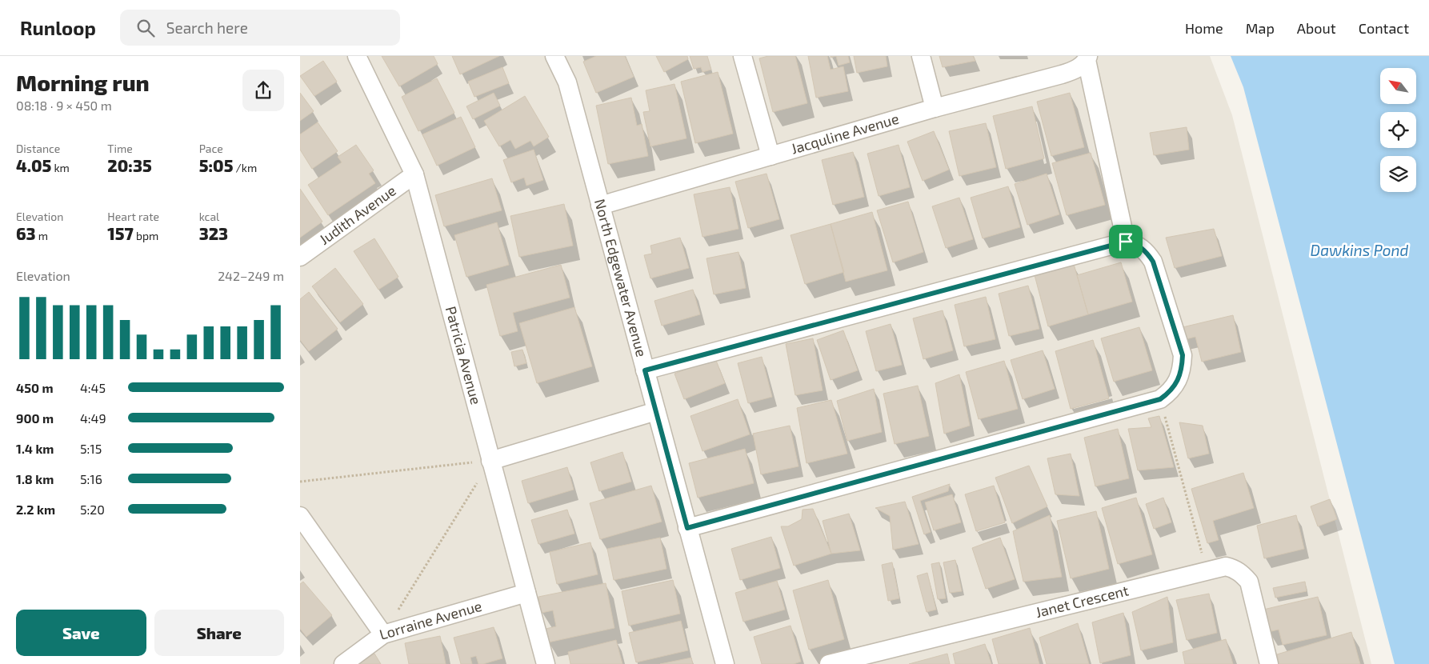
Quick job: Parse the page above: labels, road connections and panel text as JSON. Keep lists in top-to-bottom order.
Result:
{
  "streets": {
    "street": [
      "Jacquline Avenue",
      "Judith Avenue",
      "North Edgewater Avenue",
      "Patricia Avenue",
      "Janet Crescent",
      "Lorraine Avenue"
    ]
  },
  "crossings": [
    ["Jacquline Avenue", "North Edgewater Avenue"],
    ["Judith Avenue", "Patricia Avenue"],
    ["Patricia Avenue", "Lorraine Avenue"]
  ],
  "water": ["Dawkins Pond"],
  "north": "top left",
  "page": {
    "header": "Runloop",
    "search": "Search here",
    "nav": [
      "Home",
      "Map",
      "About",
      "Contact"
    ],
    "heading": ["Morning run", "08:18 · 9 × 450 m"],
    "stats": [
      ["Distance", "4.05 km"],
      ["Time", "20:35"],
      ["Pace", "5:05 /km"],
      ["Elevation", "63 m"],
      ["Heart rate", "157 bpm"],
      ["kcal", "323"]
    ],
    "chart": ["Elevation", "242–249 m"],
    "list": [
      {
        "name": "450 m",
        "note": "4:45"
      },
      {
        "name": "900 m",
        "note": "4:49"
      },
      {
        "name": "1.4 km",
        "note": "5:15"
      },
      {
        "name": "1.8 km",
        "note": "5:16"
      },
      {
        "name": "2.2 km",
        "note": "5:20"
      }
    ],
    "buttons": ["Save", "Share"]
  }
}
